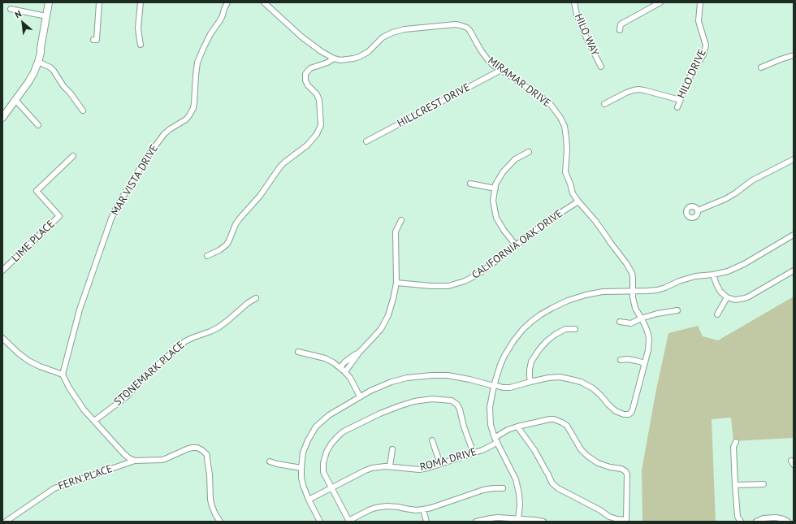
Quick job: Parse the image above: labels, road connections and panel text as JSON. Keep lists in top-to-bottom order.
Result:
{
  "streets": {
    "street": [
      "HILO WAY",
      "HILO DRIVE",
      "MIRAMAR DRIVE",
      "HILLCREST DRIVE",
      "MAR VISTA DRIVE",
      "LIME PLACE",
      "CALIFORNIA OAK DRIVE",
      "STONEMARK PLACE",
      "ROMA DRIVE",
      "FERN PLACE"
    ]
  },
  "crossings": [
    ["MIRAMAR DRIVE", "HILLCREST DRIVE"],
    ["MIRAMAR DRIVE", "CALIFORNIA OAK DRIVE"]
  ],
  "north": "top left"
}
